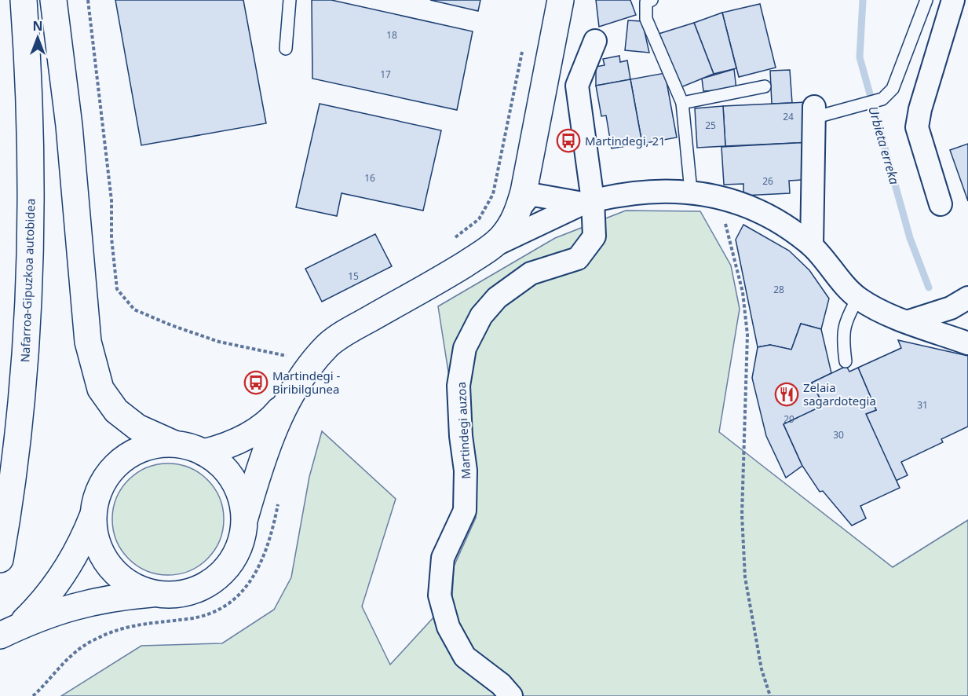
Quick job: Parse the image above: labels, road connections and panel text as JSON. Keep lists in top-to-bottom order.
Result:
{
  "streets": {
    "main road": ["Nafarroa-Gipuzkoa autobidea"],
    "street": ["Martindegi auzoa"]
  },
  "water": ["Urbieta erreka"],
  "places": {
    "bus stop": ["Martindegi, 21", "Martindegi - Biribilgunea"],
    "restaurant": ["Zelaia sagardotegia"]
  },
  "house_numbers": [
    "18",
    "17",
    "24",
    "25",
    "16",
    "26",
    "15",
    "28",
    "31",
    "29",
    "30"
  ],
  "north": "top"
}
